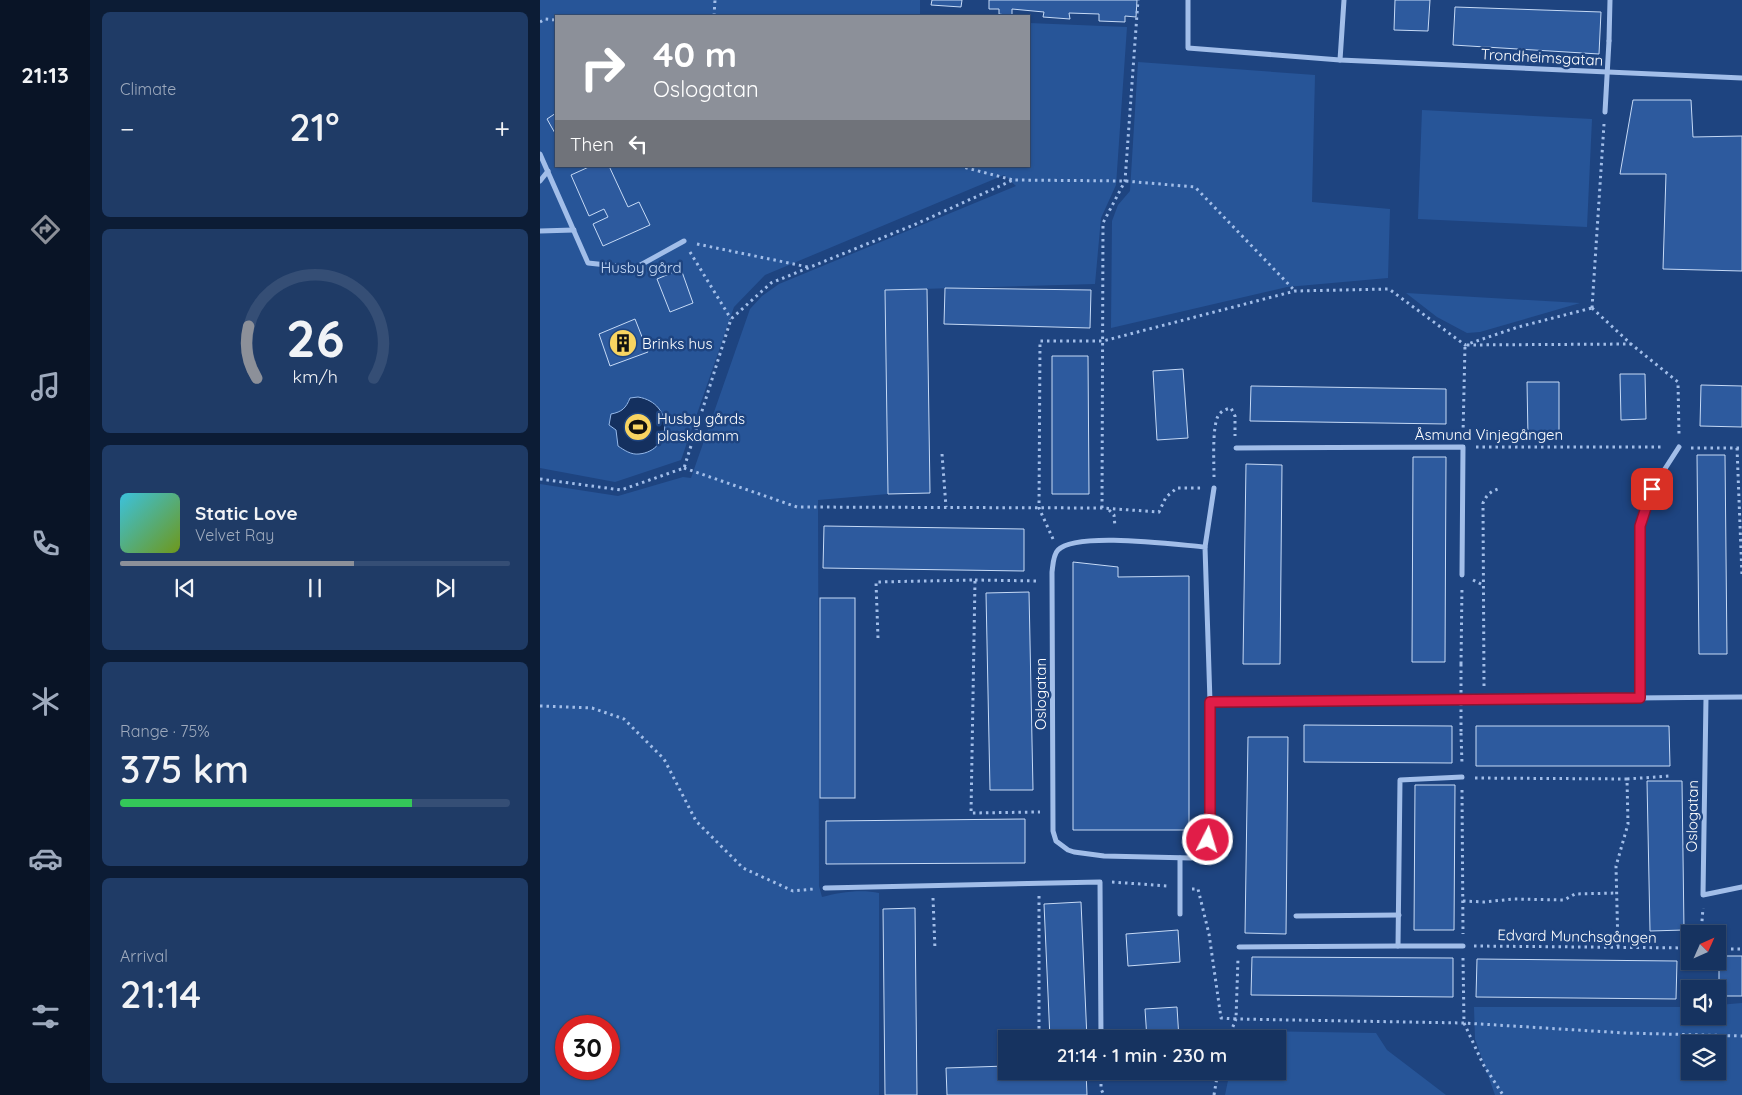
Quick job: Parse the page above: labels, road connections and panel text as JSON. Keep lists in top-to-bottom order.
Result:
{
  "streets": {
    "street": ["Trondheimsgatan", "Åsmund Vinjegången", "Oslogatan"],
    "path": ["Edvard Munchsgången"]
  },
  "parks": ["Husby gård"],
  "places": {
    "building": ["Brinks hus"],
    "sports": ["Husby gårds plaskdamm"]
  },
  "north": "top right",
  "page": {
    "tabs": "21:13",
    "tile": [
      "Climate",
      ["Range · 75%", "375 km"],
      ["Arrival", "21:14"]
    ],
    "turn": ["40 m", "Oslogatan"],
    "heat": ["−", "21°", "+"],
    "then": "Then",
    "song": ["Static Love", "Velvet Ray"],
    "limit": "30",
    "trip": "21:14 · 1 min · 230 m",
    "gauge": ["26", "km/h"]
  }
}
